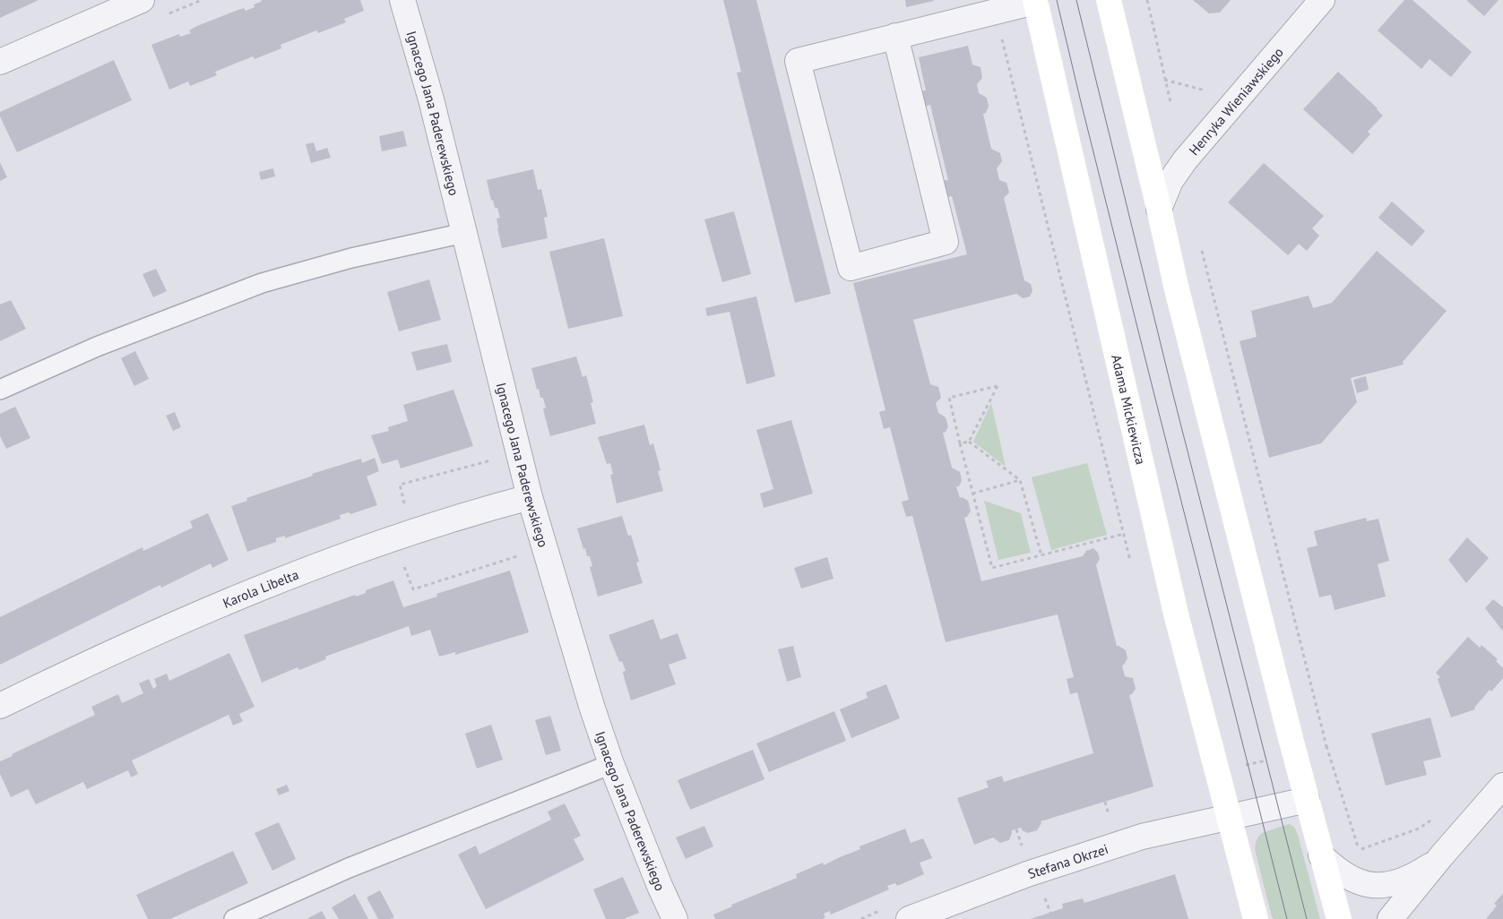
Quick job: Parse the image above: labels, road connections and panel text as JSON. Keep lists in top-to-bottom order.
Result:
{
  "streets": {
    "street": [
      "Henryka Wieniawskiego",
      "Ignacego Jana Paderewskiego",
      "Adama Mickiewicza",
      "Karola Libelta",
      "Stefana Okrzei"
    ]
  },
  "crossings": [
    ["Ignacego Jana Paderewskiego", "Karola Libelta"],
    ["Adama Mickiewicza", "Stefana Okrzei"]
  ]
}
